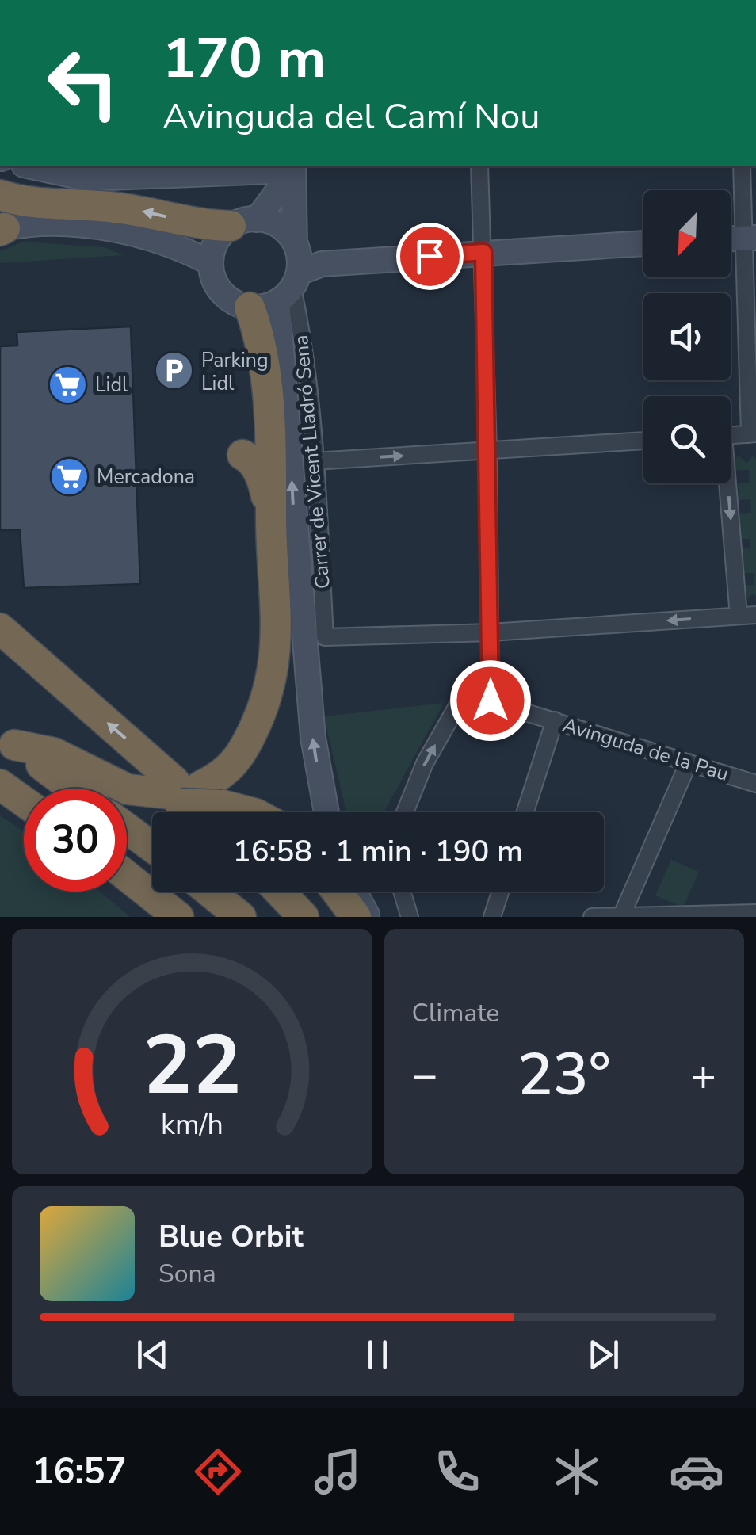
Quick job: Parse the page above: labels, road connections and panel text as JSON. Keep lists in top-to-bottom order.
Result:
{
  "streets": {
    "street": ["Carrer de Vicent Lladró Sena", "Avinguda de la Pau"]
  },
  "places": {
    "parking": ["Parking Lidl"],
    "supermarket": ["Lidl", "Mercadona"]
  },
  "north": "bottom left",
  "page": {
    "turn": ["170 m", "Avinguda del Camí Nou"],
    "limit": "30",
    "trip": "16:58 · 1 min · 190 m",
    "tile": "Climate",
    "heat": ["−", "23°", "+"],
    "song": ["Blue Orbit", "Sona"],
    "tabs": "16:57",
    "gauge": ["22", "km/h"]
  }
}
